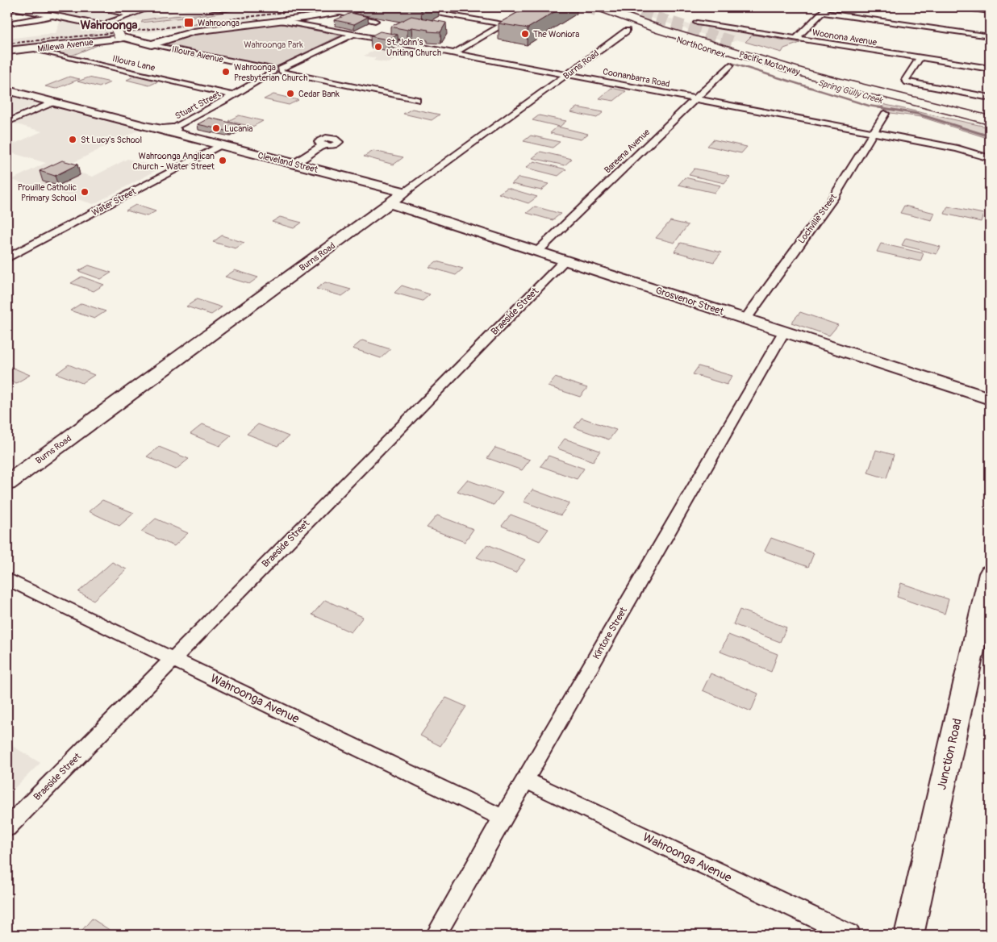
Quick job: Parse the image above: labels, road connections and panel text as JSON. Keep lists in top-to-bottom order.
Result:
{
  "streets": {
    "highway": ["NorthConnex", "Pacific Motorway"],
    "street": [
      "Woonona Avenue",
      "Millewa Avenue",
      "Illoura Avenue",
      "Illoura Lane",
      "Burns Road",
      "Coonanbarra Road",
      "Stuart Street",
      "Bareena Avenue",
      "Cleveland Street",
      "Water Street",
      "Lochville Street",
      "Grosvenor Street",
      "Braeside Street",
      "Kintore Street",
      "Wahroonga Avenue",
      "Junction Road"
    ]
  },
  "crossings": [
    ["Millewa Avenue", "Illoura Avenue"],
    ["Millewa Avenue", "Illoura Lane"],
    ["NorthConnex", "Pacific Motorway"],
    ["Illoura Avenue", "Stuart Street"],
    ["Illoura Lane", "Stuart Street"],
    ["Burns Road", "Coonanbarra Road"],
    ["Burns Road", "Cleveland Street"],
    ["Burns Road", "Grosvenor Street"],
    ["Coonanbarra Road", "Bareena Avenue"],
    ["Coonanbarra Road", "Lochville Street"],
    ["Stuart Street", "Cleveland Street"],
    ["Bareena Avenue", "Grosvenor Street"],
    ["Cleveland Street", "Water Street"],
    ["Lochville Street", "Grosvenor Street"],
    ["Grosvenor Street", "Braeside Street"],
    ["Grosvenor Street", "Kintore Street"],
    ["Braeside Street", "Wahroonga Avenue"],
    ["Kintore Street", "Wahroonga Avenue"]
  ],
  "districts": ["Wahroonga"],
  "water": ["Spring Gully Creek"],
  "parks": ["Wahroonga Park"],
  "places": {
    "transit": ["Wahroonga"],
    "other": [
      "The Woniora",
      "St. John's Uniting Church",
      "Wahroonga Presbyterian Church",
      "Cedar Bank",
      "Lucania",
      "St Lucy's School",
      "Wahroonga Anglican Church - Water Street",
      "Prouille Catholic Primary School"
    ]
  }
}
